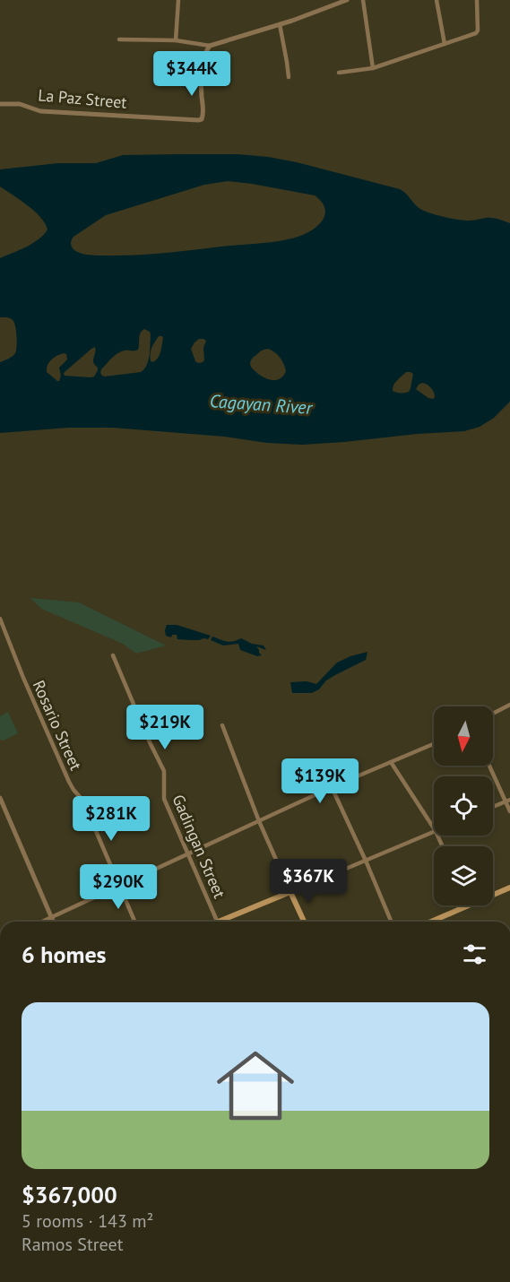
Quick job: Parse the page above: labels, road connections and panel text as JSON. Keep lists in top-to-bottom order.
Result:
{
  "streets": {
    "street": ["La Paz Street", "Rosario Street", "Gadingan Street"]
  },
  "water": ["Cagayan River"],
  "north": "bottom",
  "page": {
    "price": [
      "$344K",
      "$219K",
      "$139K",
      "$281K",
      "$367K",
      "$290K"
    ],
    "heading": "6 homes",
    "list": [
      {
        "name": "$367,000",
        "note": "5 rooms · 143 m² · Ramos Street"
      }
    ]
  }
}
